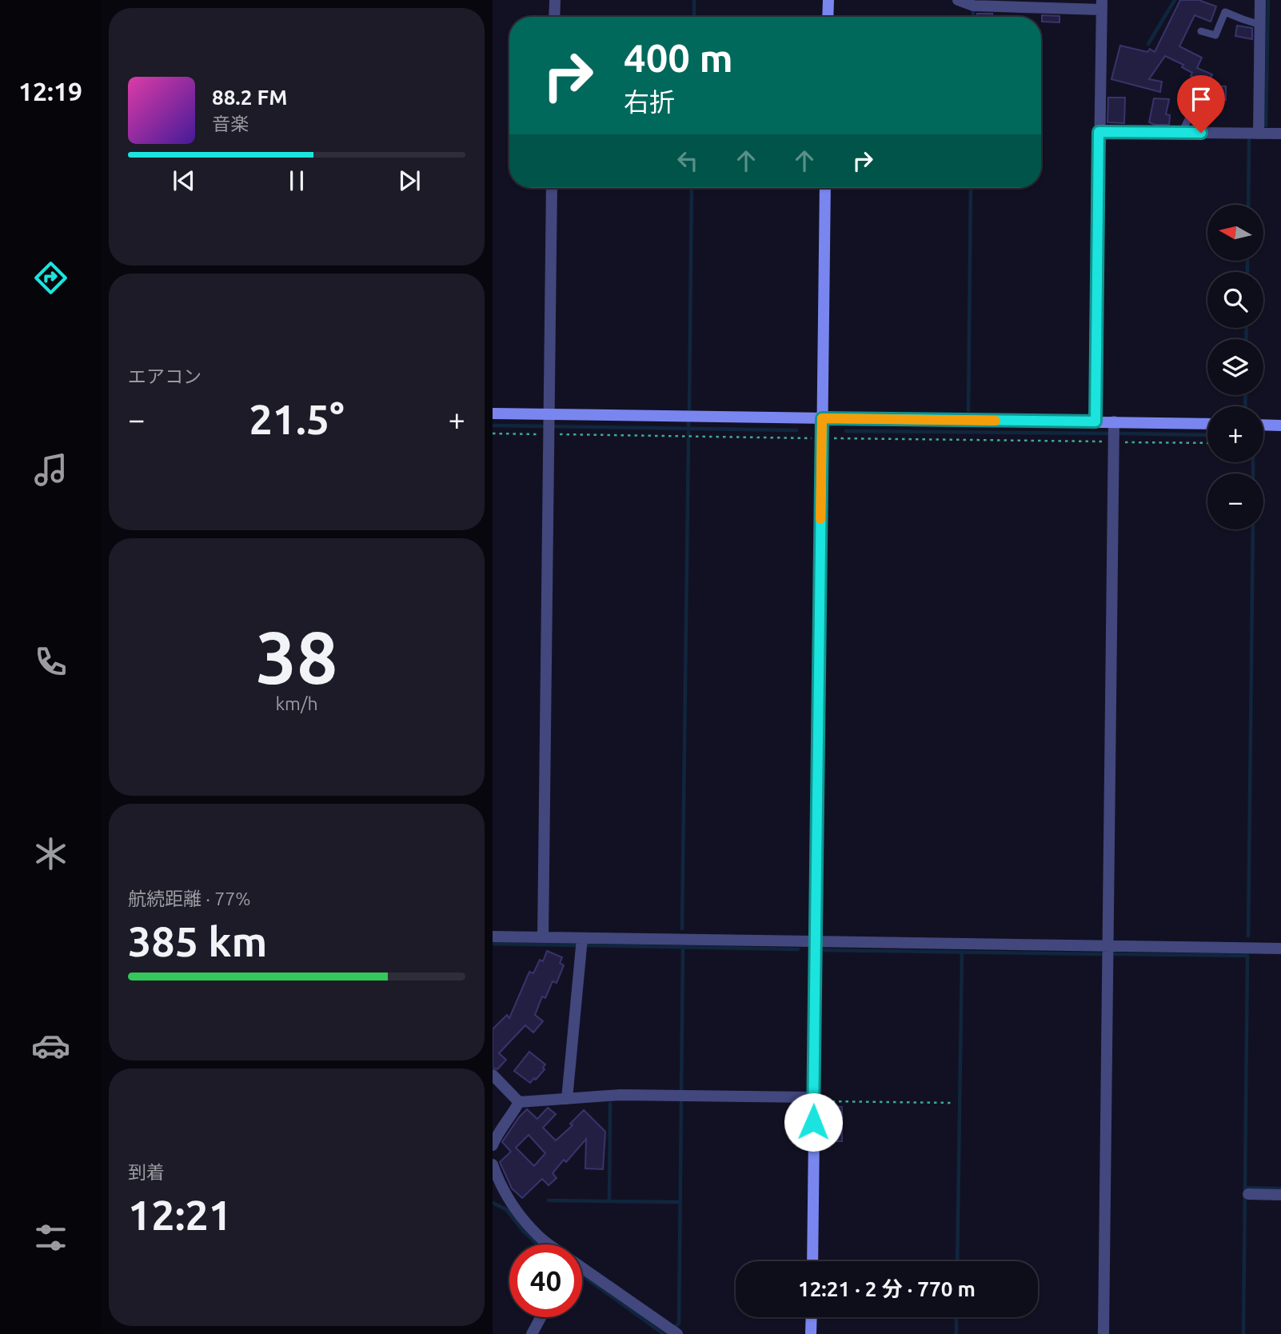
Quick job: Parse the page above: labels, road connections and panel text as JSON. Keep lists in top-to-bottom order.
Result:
{
  "north": "left",
  "page": {
    "tabs": "12:19",
    "turn": ["400 m", "右折"],
    "song": ["88.2 FM", "音楽"],
    "map_buttons": ["+", "−"],
    "tile": [
      "エアコン",
      ["38", "km/h"],
      ["航続距離 · 77%", "385 km"],
      ["到着", "12:21"]
    ],
    "heat": ["−", "21.5°", "+"],
    "limit": "40",
    "trip": "12:21 · 2 分 · 770 m"
  }
}
